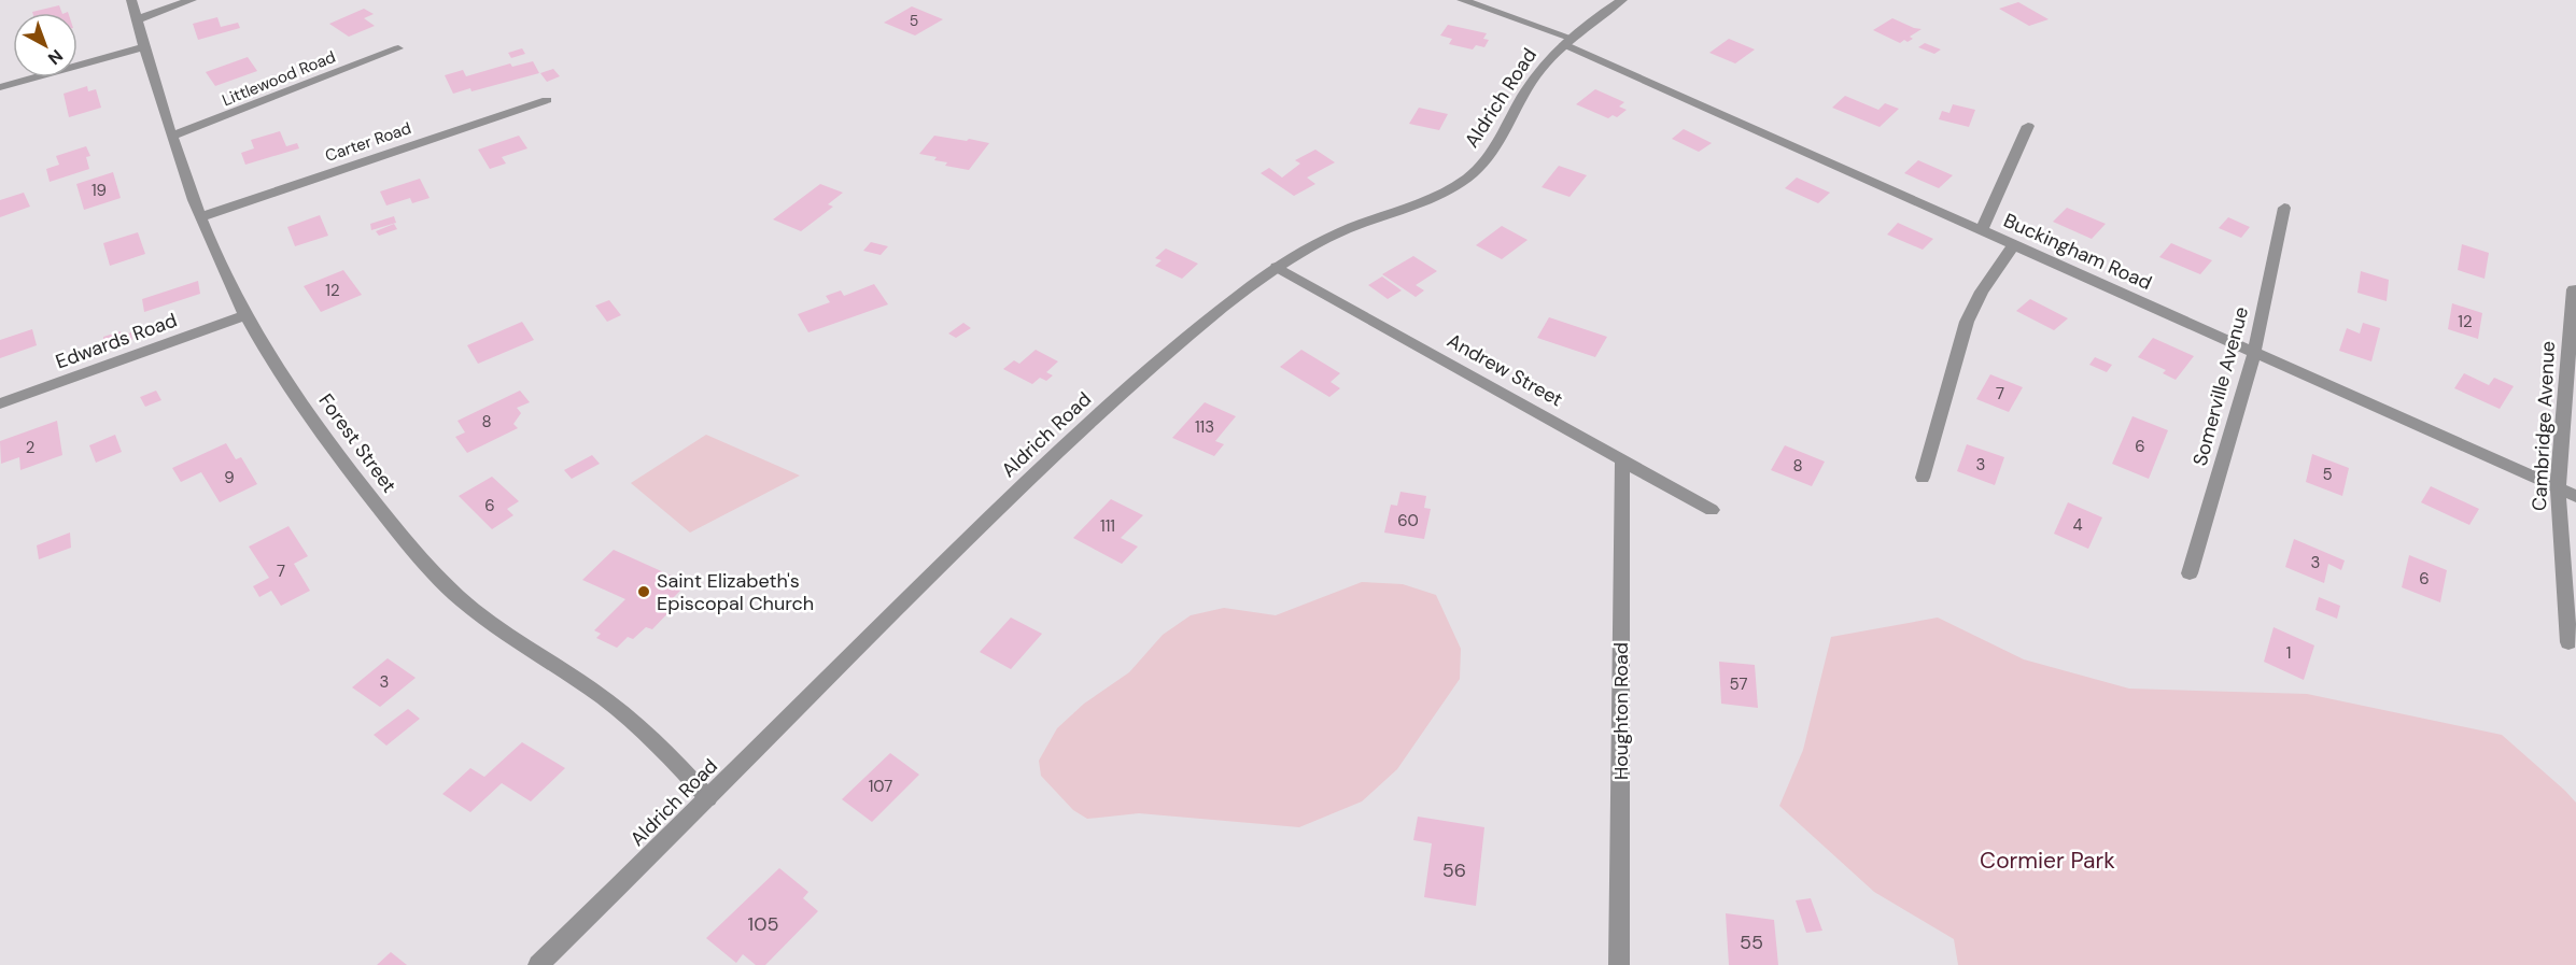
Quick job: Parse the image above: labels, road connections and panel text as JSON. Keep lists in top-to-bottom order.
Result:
{
  "streets": {
    "street": [
      "Littlewood Road",
      "Aldrich Road",
      "Carter Road",
      "Buckingham Road",
      "Edwards Road",
      "Andrew Street",
      "Somerville Avenue",
      "Cambridge Avenue",
      "Forest Street",
      "Houghton Road"
    ]
  },
  "crossings": [
    ["Littlewood Road", "Forest Street"],
    ["Aldrich Road", "Buckingham Road"],
    ["Aldrich Road", "Andrew Street"],
    ["Aldrich Road", "Forest Street"],
    ["Carter Road", "Forest Street"],
    ["Buckingham Road", "Somerville Avenue"],
    ["Buckingham Road", "Cambridge Avenue"],
    ["Edwards Road", "Forest Street"],
    ["Andrew Street", "Houghton Road"]
  ],
  "parks": ["Cormier Park"],
  "places": ["Saint Elizabeth's Episcopal Church"],
  "house_numbers": [
    "5",
    "19",
    "12",
    "12",
    "7",
    "8",
    "113",
    "6",
    "2",
    "3",
    "8",
    "5",
    "9",
    "6",
    "60",
    "4",
    "111",
    "3",
    "7",
    "6",
    "1",
    "3",
    "57",
    "107",
    "56",
    "105",
    "55"
  ],
  "north": "bottom right"
}
